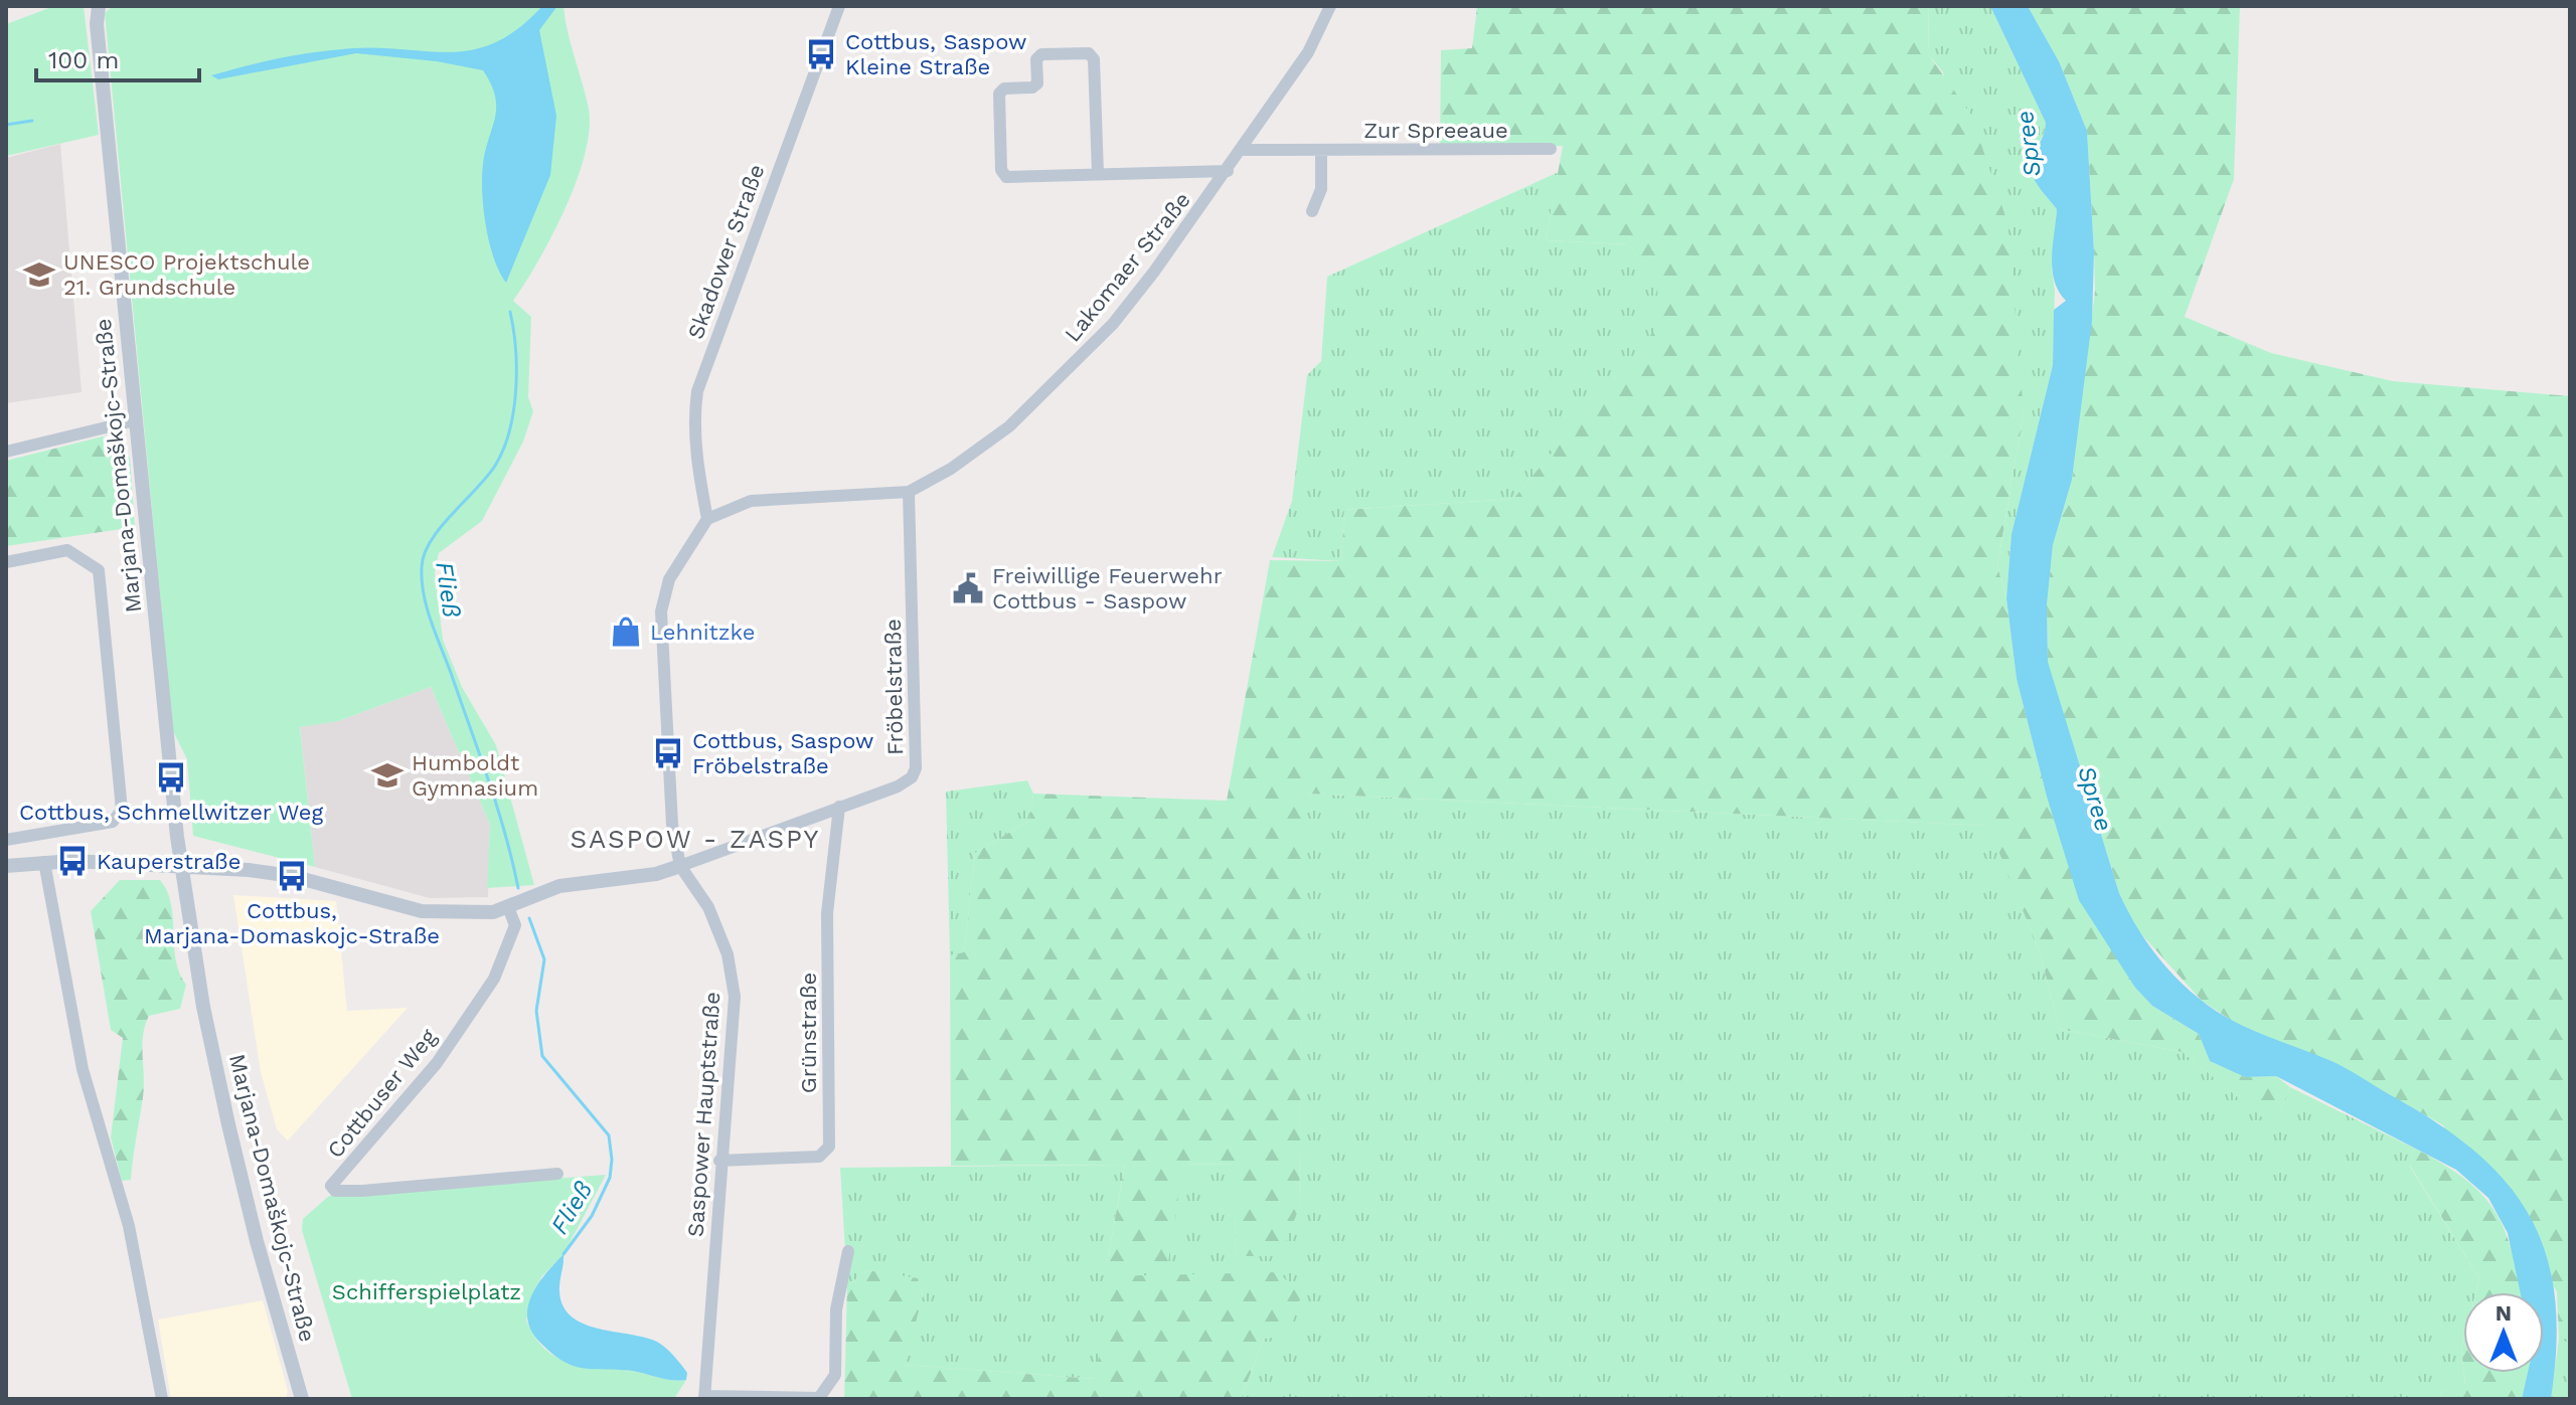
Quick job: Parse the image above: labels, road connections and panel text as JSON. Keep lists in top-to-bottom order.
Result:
{
  "streets": {
    "street": [
      "Zur Spreeaue",
      "Skadower Straße",
      "Lakomaer Straße",
      "Marjana-Domaškojc-Straße",
      "Fröbelstraße",
      "Grünstraße",
      "Cottbuser Weg",
      "Saspower Hauptstraße"
    ]
  },
  "crossings": [
    ["Zur Spreeaue", "Lakomaer Straße"],
    ["Skadower Straße", "Lakomaer Straße"],
    ["Skadower Straße", "Saspower Hauptstraße"],
    ["Lakomaer Straße", "Fröbelstraße"],
    ["Lakomaer Straße", "Saspower Hauptstraße"],
    ["Fröbelstraße", "Grünstraße"],
    ["Fröbelstraße", "Saspower Hauptstraße"],
    ["Grünstraße", "Saspower Hauptstraße"]
  ],
  "districts": ["SASPOW - ZASPY"],
  "water": ["Spree", "Fließ"],
  "parks": ["Schifferspielplatz"],
  "places": {
    "bus stop": [
      "Cottbus, Saspow Kleine Straße",
      "Cottbus, Saspow Fröbelstraße",
      "Cottbus, Schmellwitzer Weg",
      "Kauperstraße",
      "Cottbus, Marjana-Domaskojc-Straße"
    ],
    "school or university": ["UNESCO Projektschule 21. Grundschule", "Humboldt Gymnasium"],
    "public building": ["Freiwillige Feuerwehr Cottbus - Saspow"],
    "shop": ["Lehnitzke"]
  },
  "scale_bar": "100 m",
  "north": "top"
}
